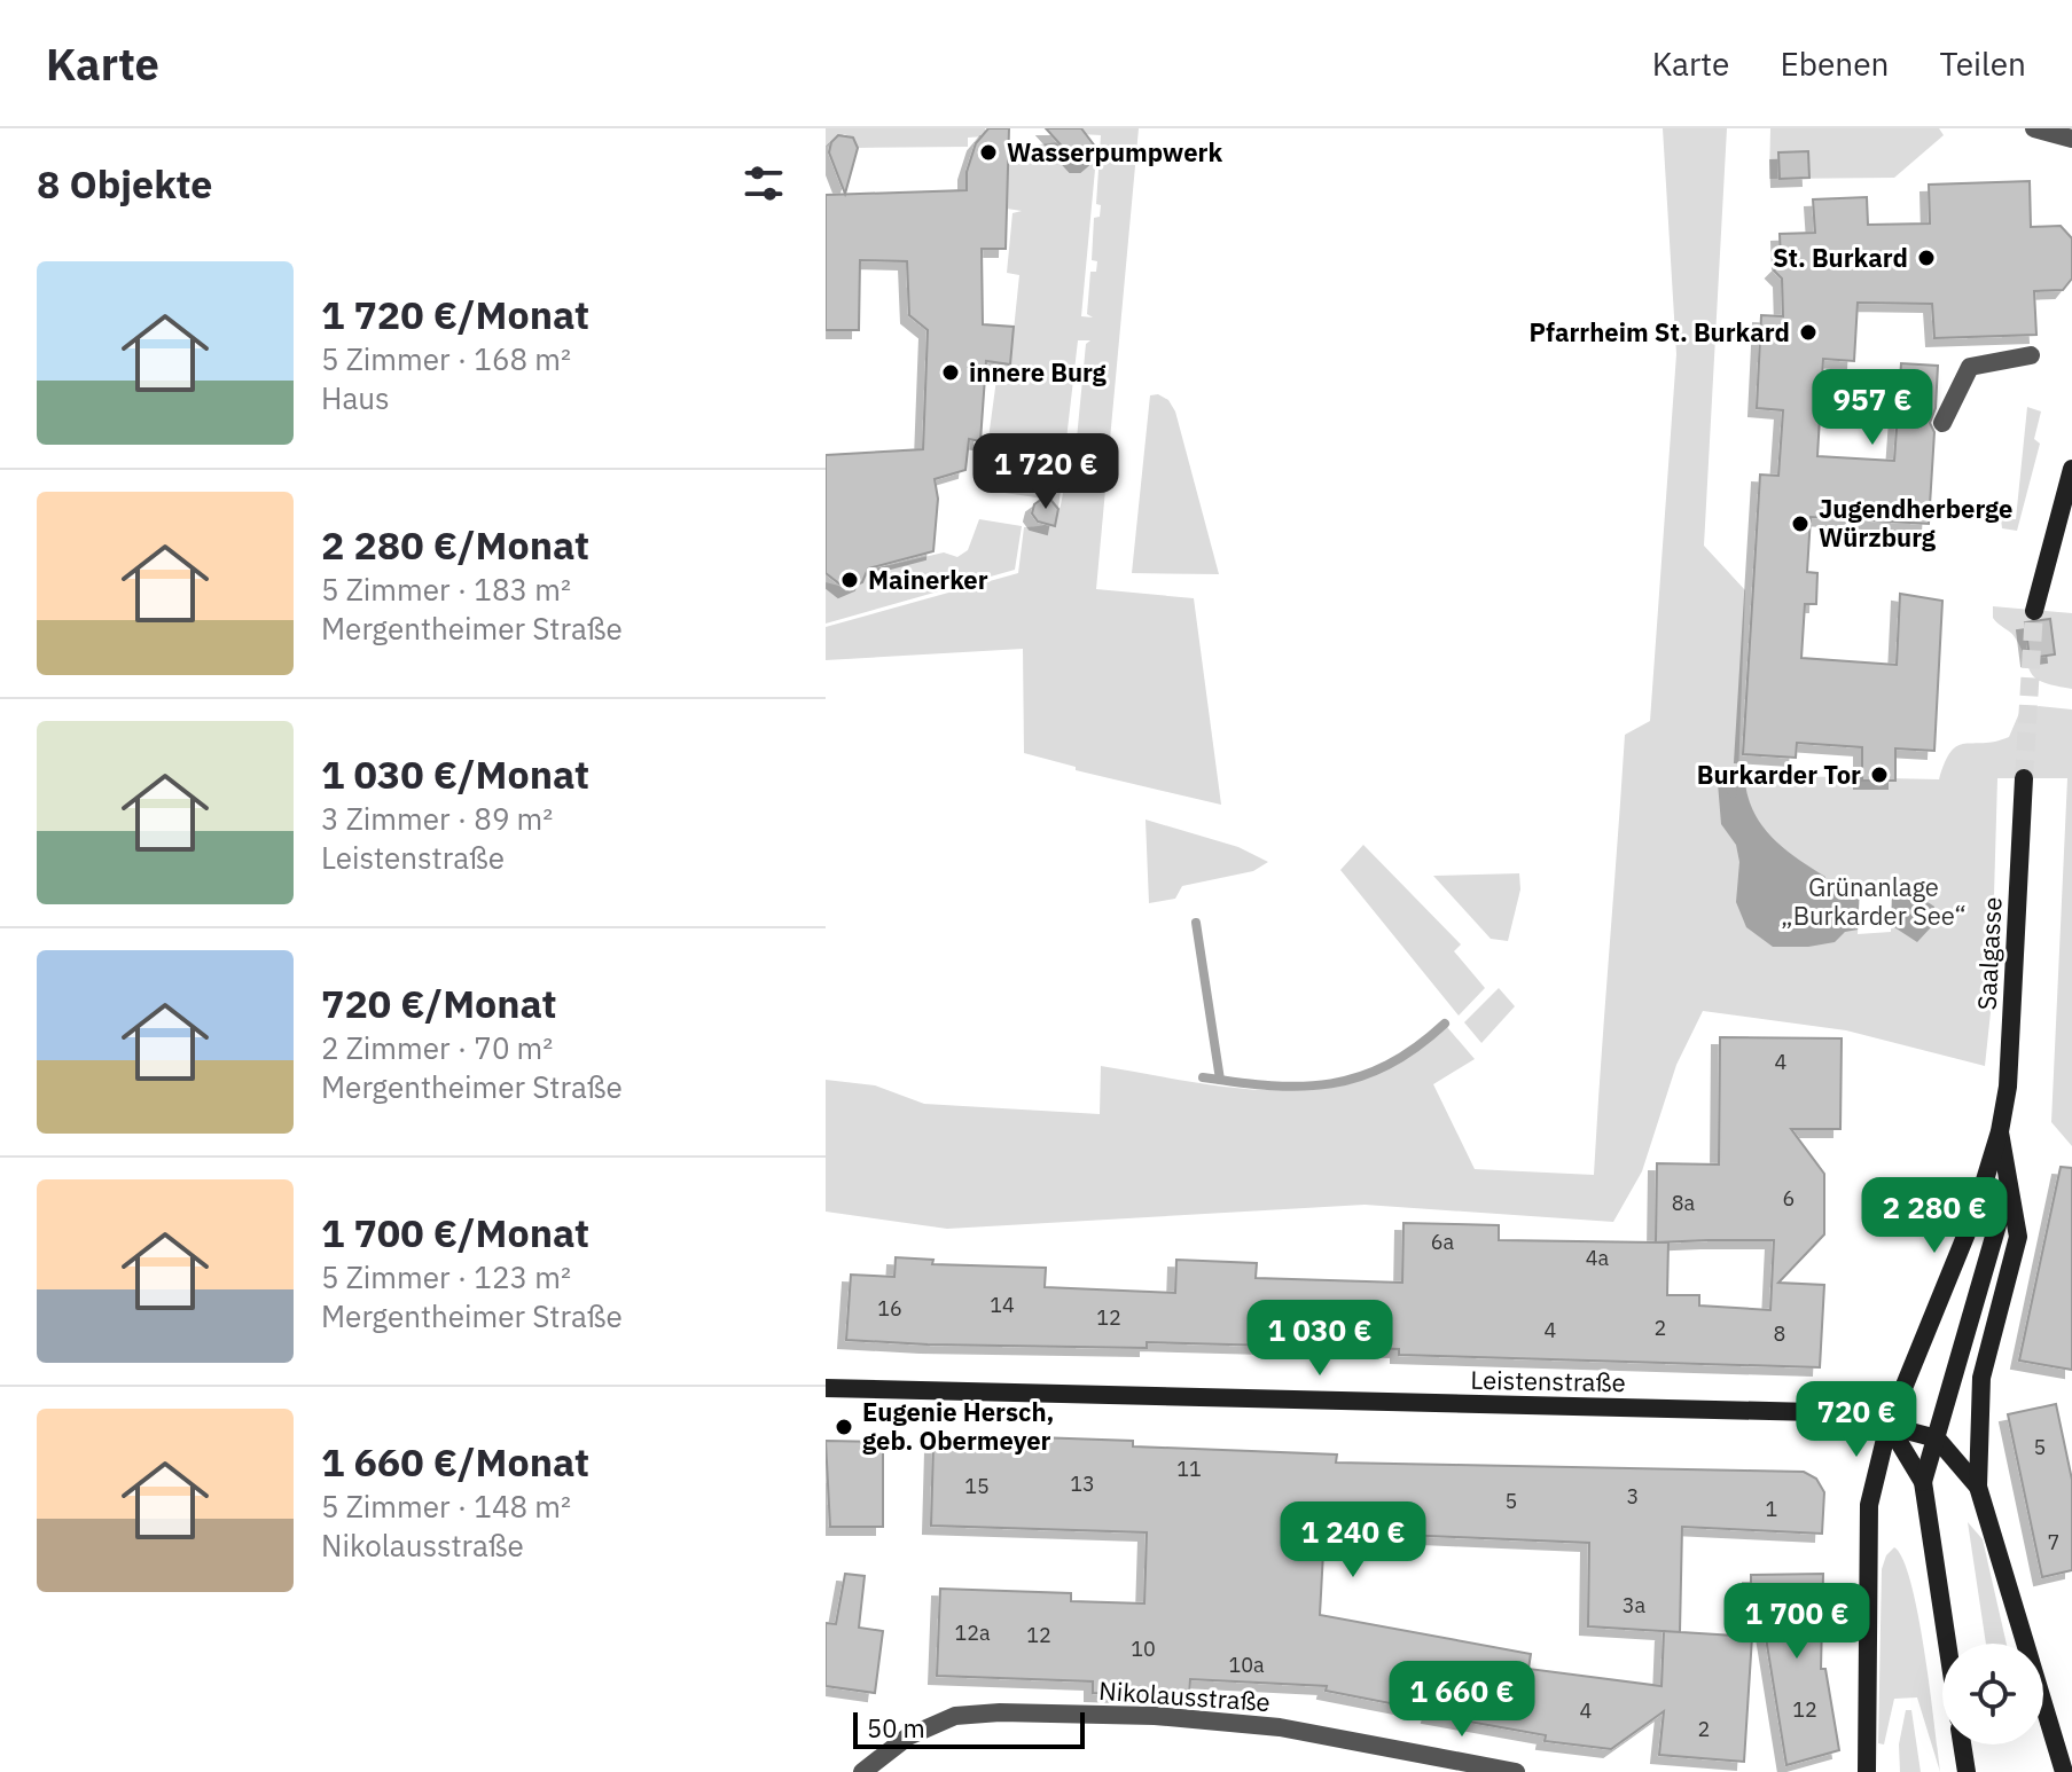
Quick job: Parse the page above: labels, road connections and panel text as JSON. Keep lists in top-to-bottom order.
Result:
{
  "streets": {
    "main road": ["Saalgasse", "Leistenstraße"],
    "street": ["Nikolausstraße"]
  },
  "parks": ["Grünanlage „Burkarder See“"],
  "places": [
    "Wasserpumpwerk",
    "St. Burkard",
    "Pfarrheim St. Burkard",
    "innere Burg",
    "Jugendherberge Würzburg",
    "Mainerker",
    "Burkarder Tor",
    "Eugenie Hersch, geb. Obermeyer"
  ],
  "house_numbers": [
    "4",
    "6",
    "8a",
    "6a",
    "4a",
    "14",
    "16",
    "12",
    "2",
    "4",
    "8",
    "5",
    "11",
    "13",
    "15",
    "3",
    "5",
    "1",
    "7",
    "3a",
    "12a",
    "12",
    "10",
    "10a",
    "12",
    "4",
    "2"
  ],
  "scale_bar": "50 m",
  "page": {
    "header": "Karte",
    "nav": ["Karte", "Ebenen", "Teilen"],
    "heading": "8 Objekte",
    "list": [
      {
        "name": "1 720 €/Monat",
        "note": "5 Zimmer · 168 m² · Haus"
      },
      {
        "name": "2 280 €/Monat",
        "note": "5 Zimmer · 183 m² · Mergentheimer Straße"
      },
      {
        "name": "1 030 €/Monat",
        "note": "3 Zimmer · 89 m² · Leistenstraße"
      },
      {
        "name": "720 €/Monat",
        "note": "2 Zimmer · 70 m² · Mergentheimer Straße"
      },
      {
        "name": "1 700 €/Monat",
        "note": "5 Zimmer · 123 m² · Mergentheimer Straße"
      },
      {
        "name": "1 660 €/Monat",
        "note": "5 Zimmer · 148 m² · Nikolausstraße"
      }
    ],
    "price": [
      "957 €",
      "1 720 €",
      "2 280 €",
      "1 030 €",
      "720 €",
      "1 240 €",
      "1 700 €",
      "1 660 €"
    ],
    "scale": "50 m"
  }
}
